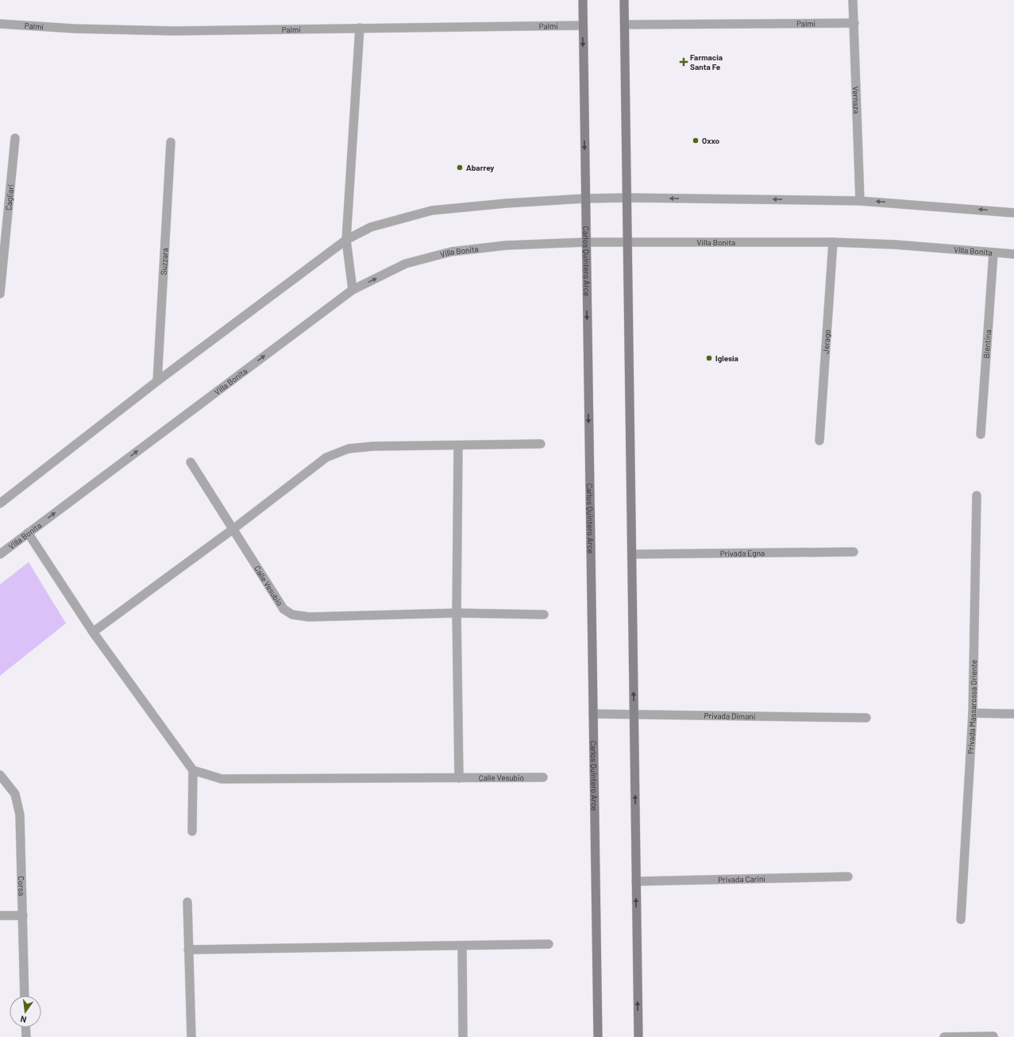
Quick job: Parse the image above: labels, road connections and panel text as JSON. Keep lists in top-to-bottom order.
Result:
{
  "streets": {
    "main road": ["Carlos Quintero Arce"],
    "street": [
      "Palmi",
      "Vernaza",
      "Cagliari",
      "Villa Bonita",
      "Suzzara",
      "Jerago",
      "Bientina",
      "Privada Egna",
      "Calle Vesubio",
      "Privada Massarossa Oriente",
      "Privada Dimani",
      "Privada Carini",
      "Corsa"
    ]
  },
  "crossings": [
    ["Palmi", "Vernaza"],
    ["Palmi", "Carlos Quintero Arce"],
    ["Villa Bonita", "Carlos Quintero Arce"],
    ["Villa Bonita", "Jerago"],
    ["Villa Bonita", "Bientina"],
    ["Carlos Quintero Arce", "Privada Dimani"]
  ],
  "places": {
    "health": ["Farmacia Santa Fe"],
    "other": ["Oxxo", "Abarrey", "Iglesia"]
  },
  "north": "bottom"
}
